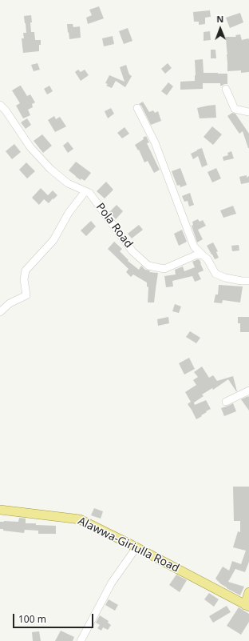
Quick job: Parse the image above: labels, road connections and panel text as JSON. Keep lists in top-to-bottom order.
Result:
{
  "streets": {
    "main road": ["Alawwa-Giriulla Road"],
    "street": ["Pola Road"]
  },
  "scale_bar": "100 m",
  "north": "top"
}
